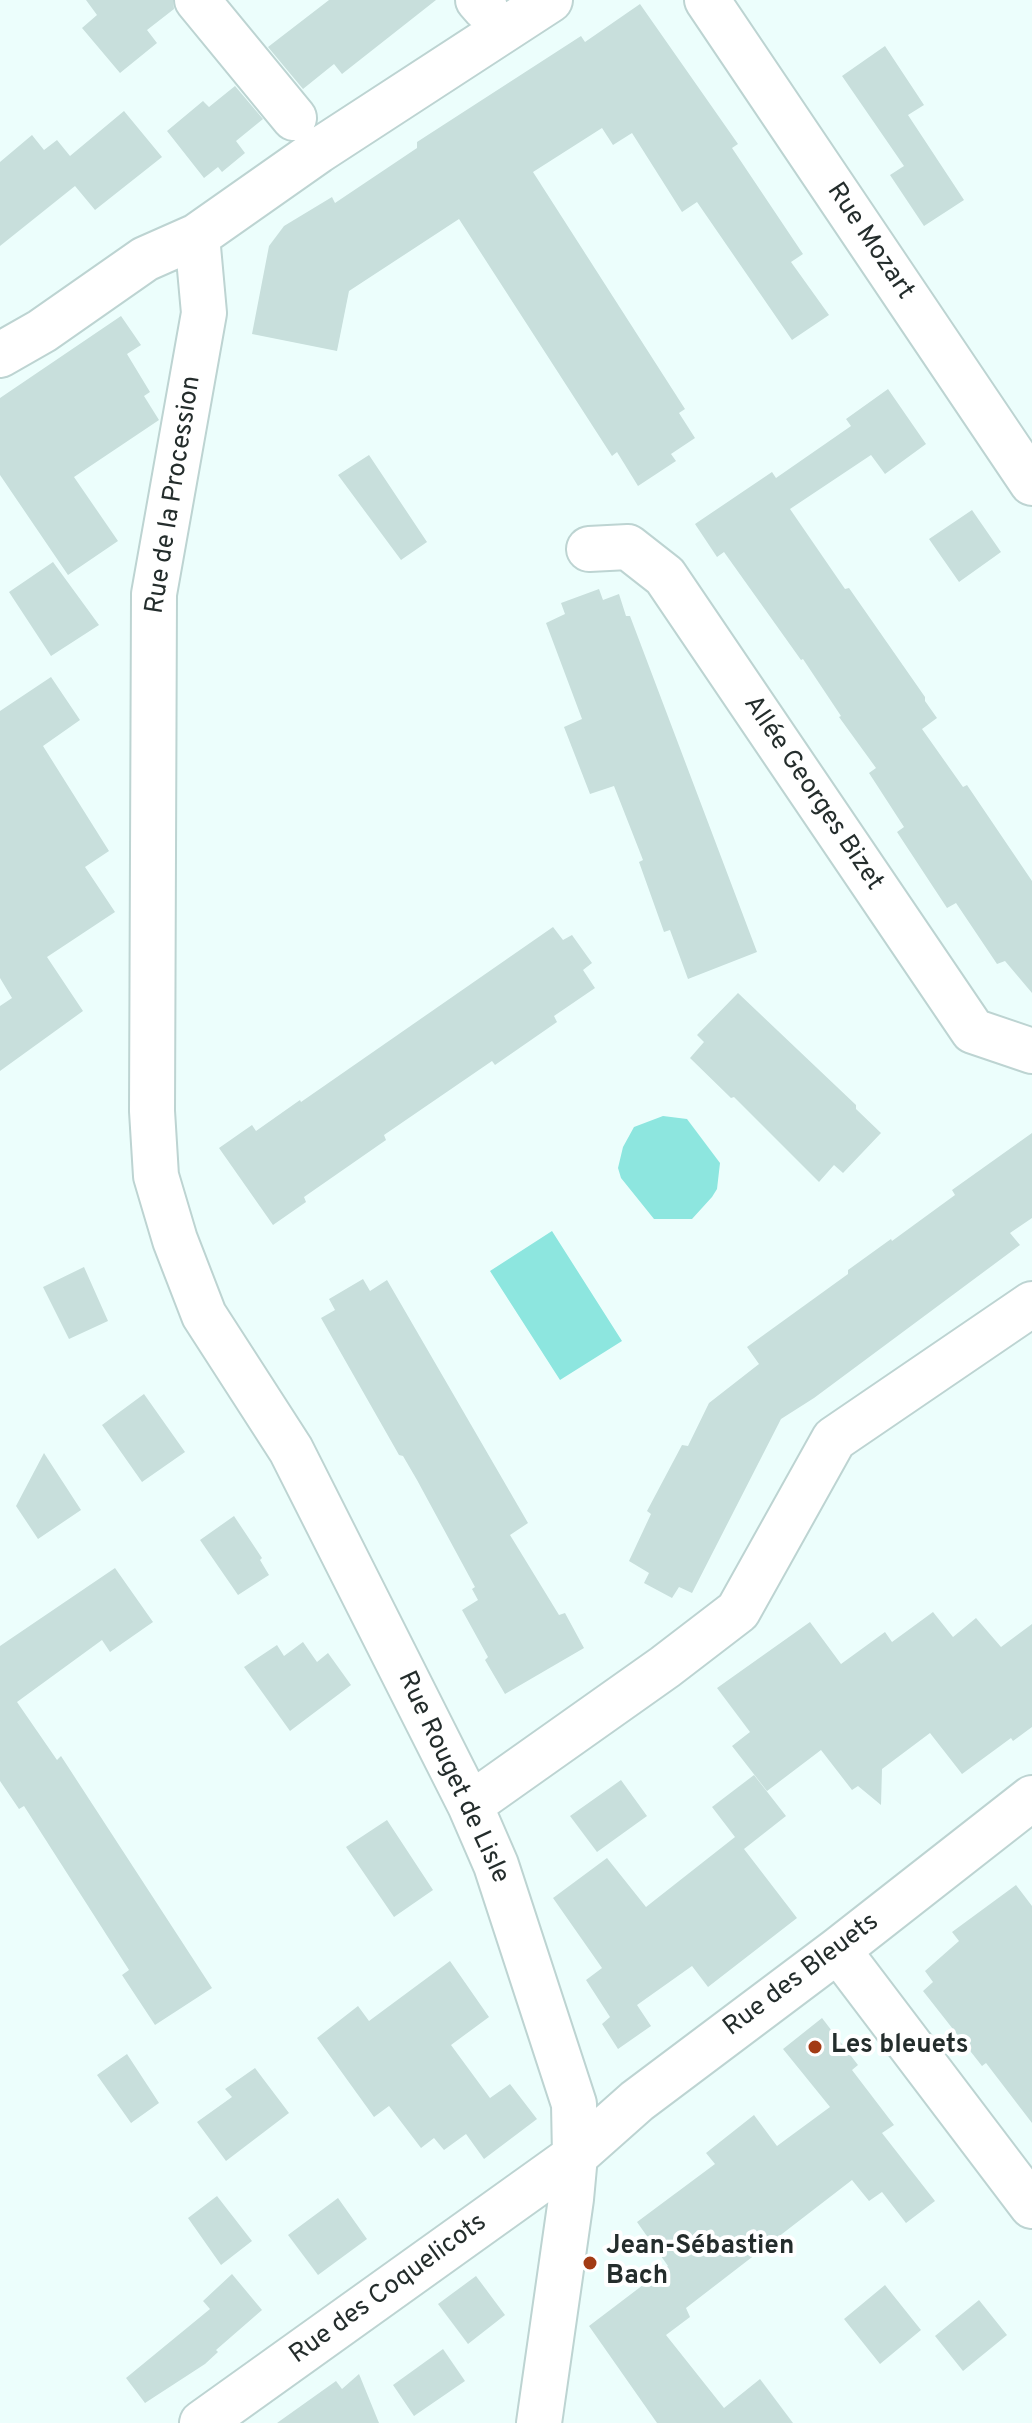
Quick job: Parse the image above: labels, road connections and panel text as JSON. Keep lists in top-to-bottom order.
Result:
{
  "streets": {
    "street": [
      "Rue Mozart",
      "Rue de la Procession",
      "Allée Georges Bizet",
      "Rue Rouget de Lisle",
      "Rue des Bleuets",
      "Rue des Coquelicots"
    ]
  },
  "crossings": [
    ["Rue de la Procession", "Rue Rouget de Lisle"],
    ["Rue Rouget de Lisle", "Rue des Bleuets"],
    ["Rue Rouget de Lisle", "Rue des Coquelicots"],
    ["Rue des Bleuets", "Rue des Coquelicots"]
  ],
  "places": ["Les bleuets", "Jean-Sébastien Bach"]
}
